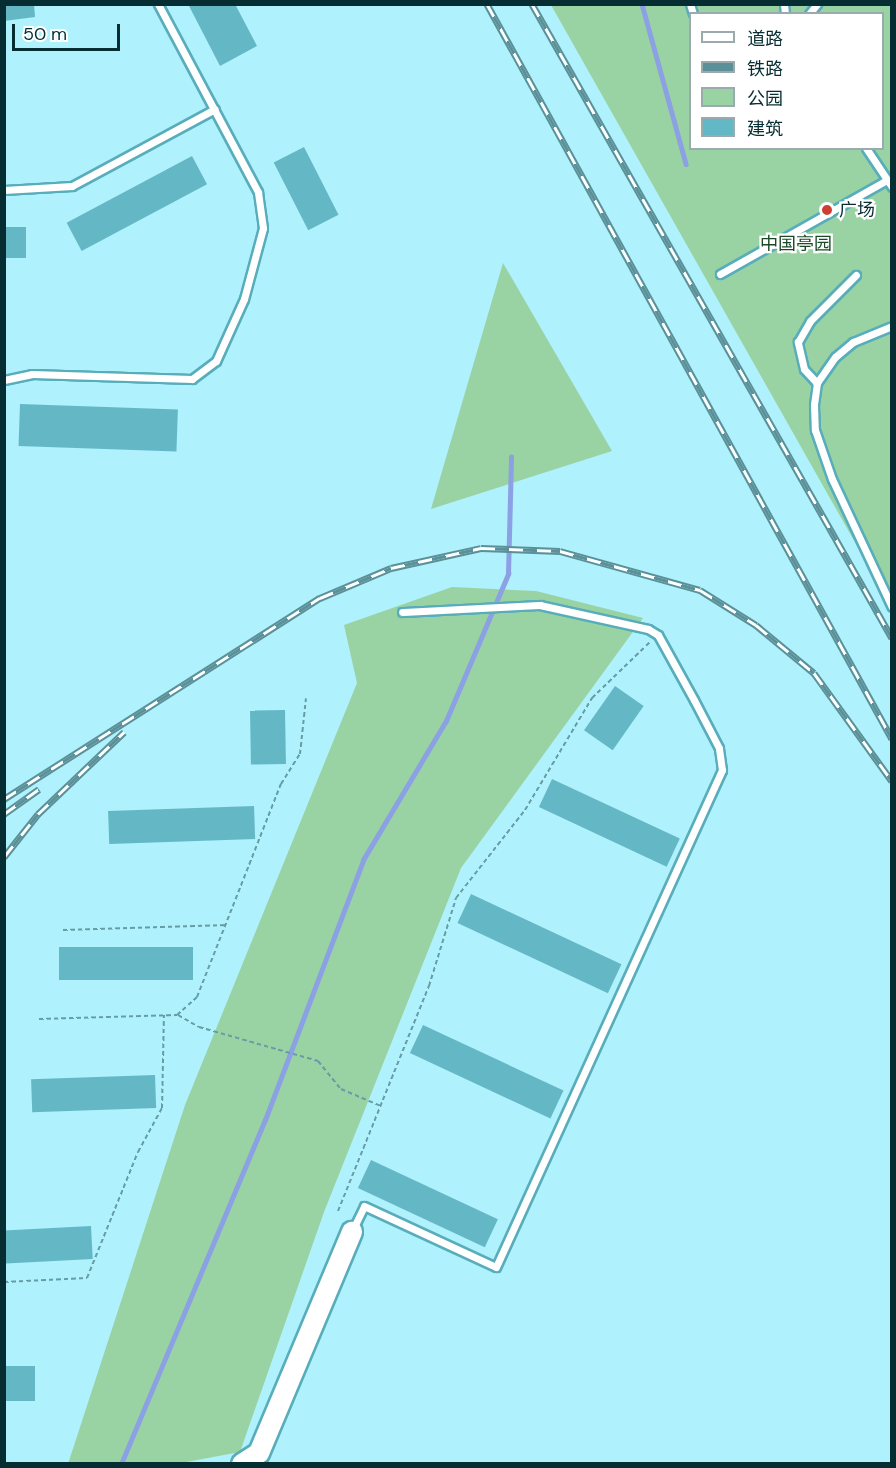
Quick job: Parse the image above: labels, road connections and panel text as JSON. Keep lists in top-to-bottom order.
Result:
{
  "parks": ["中国亭园"],
  "places": ["广场"],
  "legend": [
    "道路",
    "铁路",
    "公园",
    "建筑"
  ],
  "scale_bar": "50 m"
}
